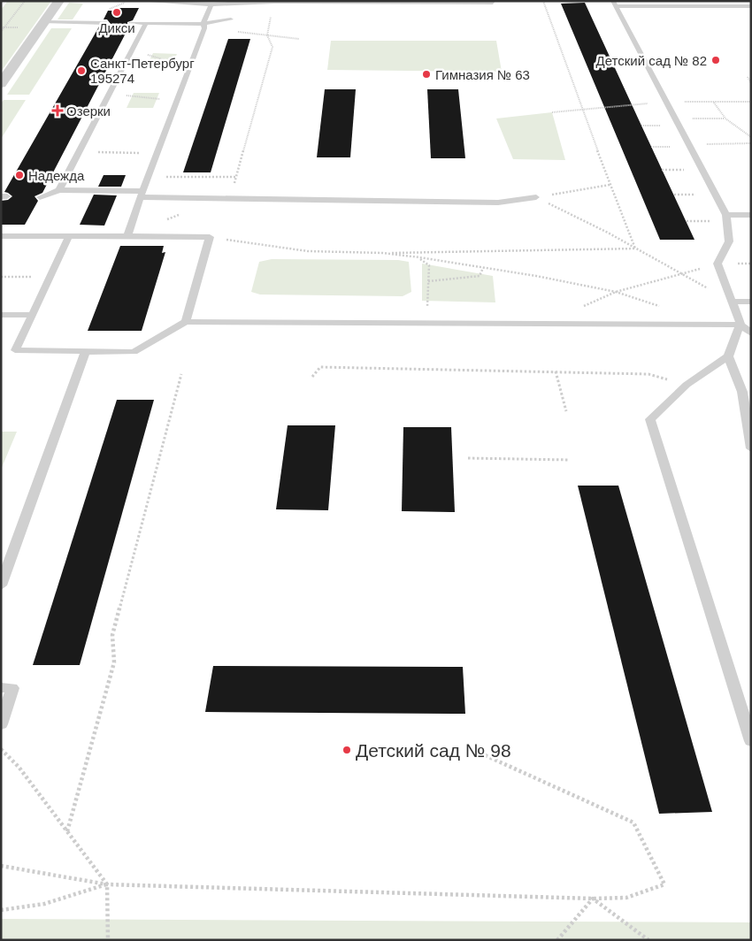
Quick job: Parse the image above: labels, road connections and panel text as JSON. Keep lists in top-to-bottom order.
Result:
{
  "places": {
    "other": [
      "Дикси",
      "Детский сад № 82",
      "Санкт-Петербург 195274",
      "Гимназия № 63",
      "Надежда",
      "Детский сад № 98"
    ],
    "health": ["Озерки"]
  }
}
